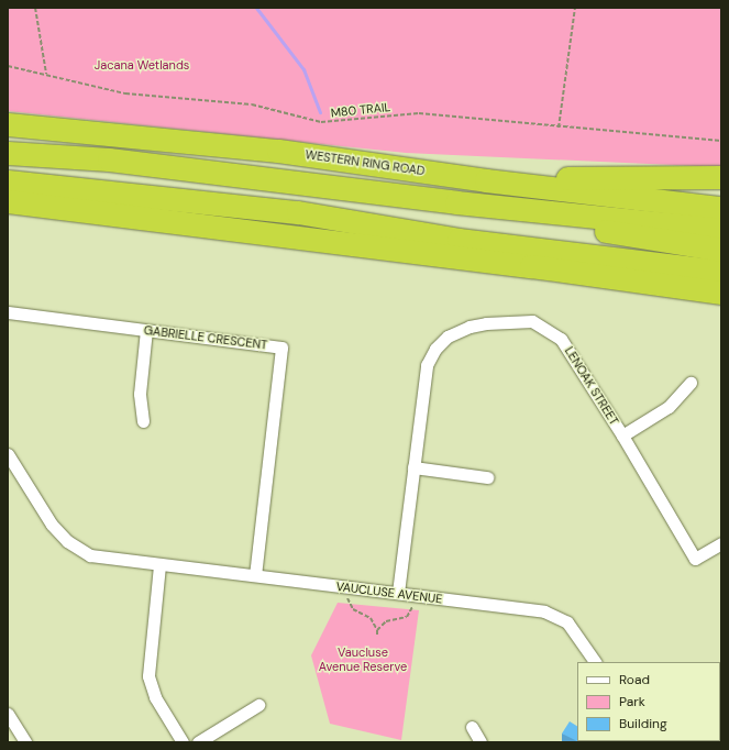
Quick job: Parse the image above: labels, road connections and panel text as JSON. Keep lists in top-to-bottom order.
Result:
{
  "streets": {
    "highway": ["WESTERN RING ROAD"],
    "street": ["GABRIELLE CRESCENT", "LENOAK STREET", "VAUCLUSE AVENUE"],
    "path": ["M80 TRAIL"]
  },
  "crossings": [
    ["GABRIELLE CRESCENT", "VAUCLUSE AVENUE"],
    ["LENOAK STREET", "VAUCLUSE AVENUE"]
  ],
  "parks": ["Jacana Wetlands", "Vaucluse Avenue Reserve"],
  "legend": ["Road", "Park", "Building"]
}
